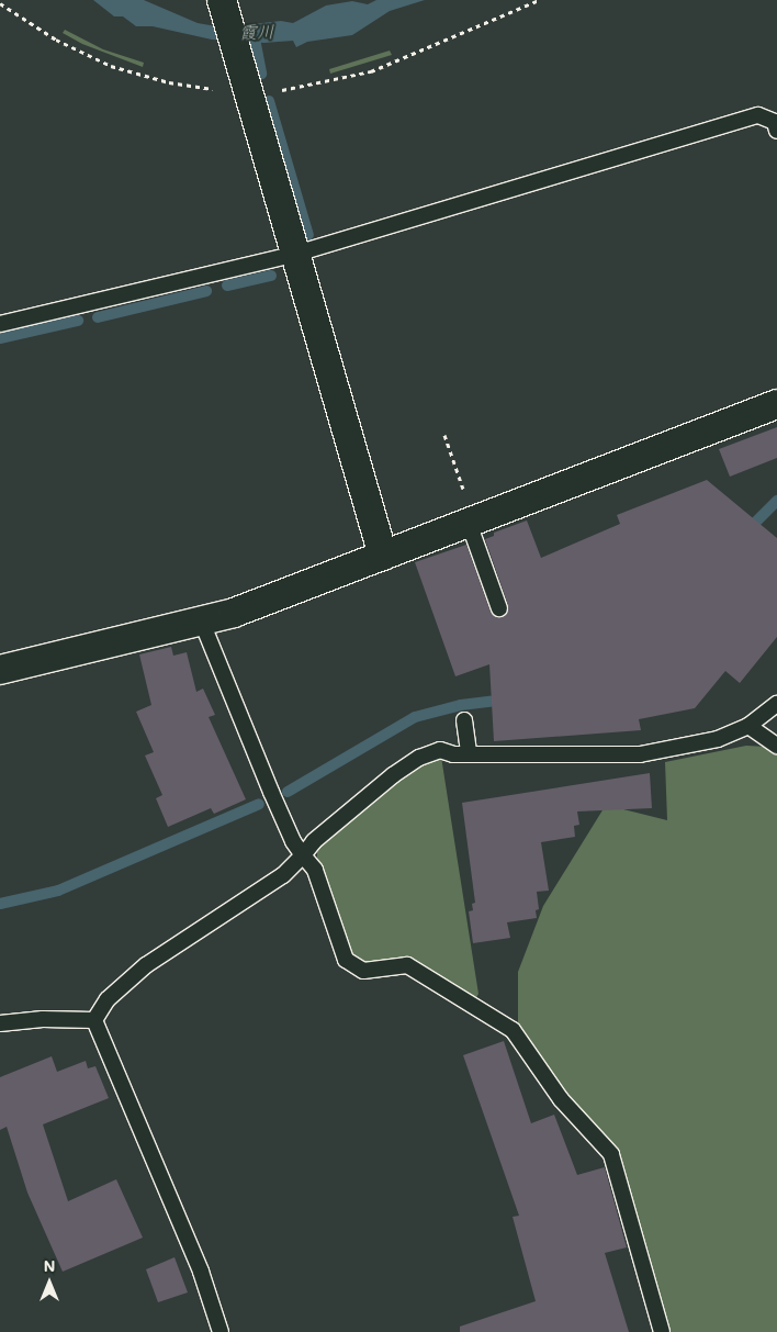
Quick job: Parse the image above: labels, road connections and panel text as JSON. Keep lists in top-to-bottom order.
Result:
{
  "water": ["霞川"],
  "north": "top"
}
